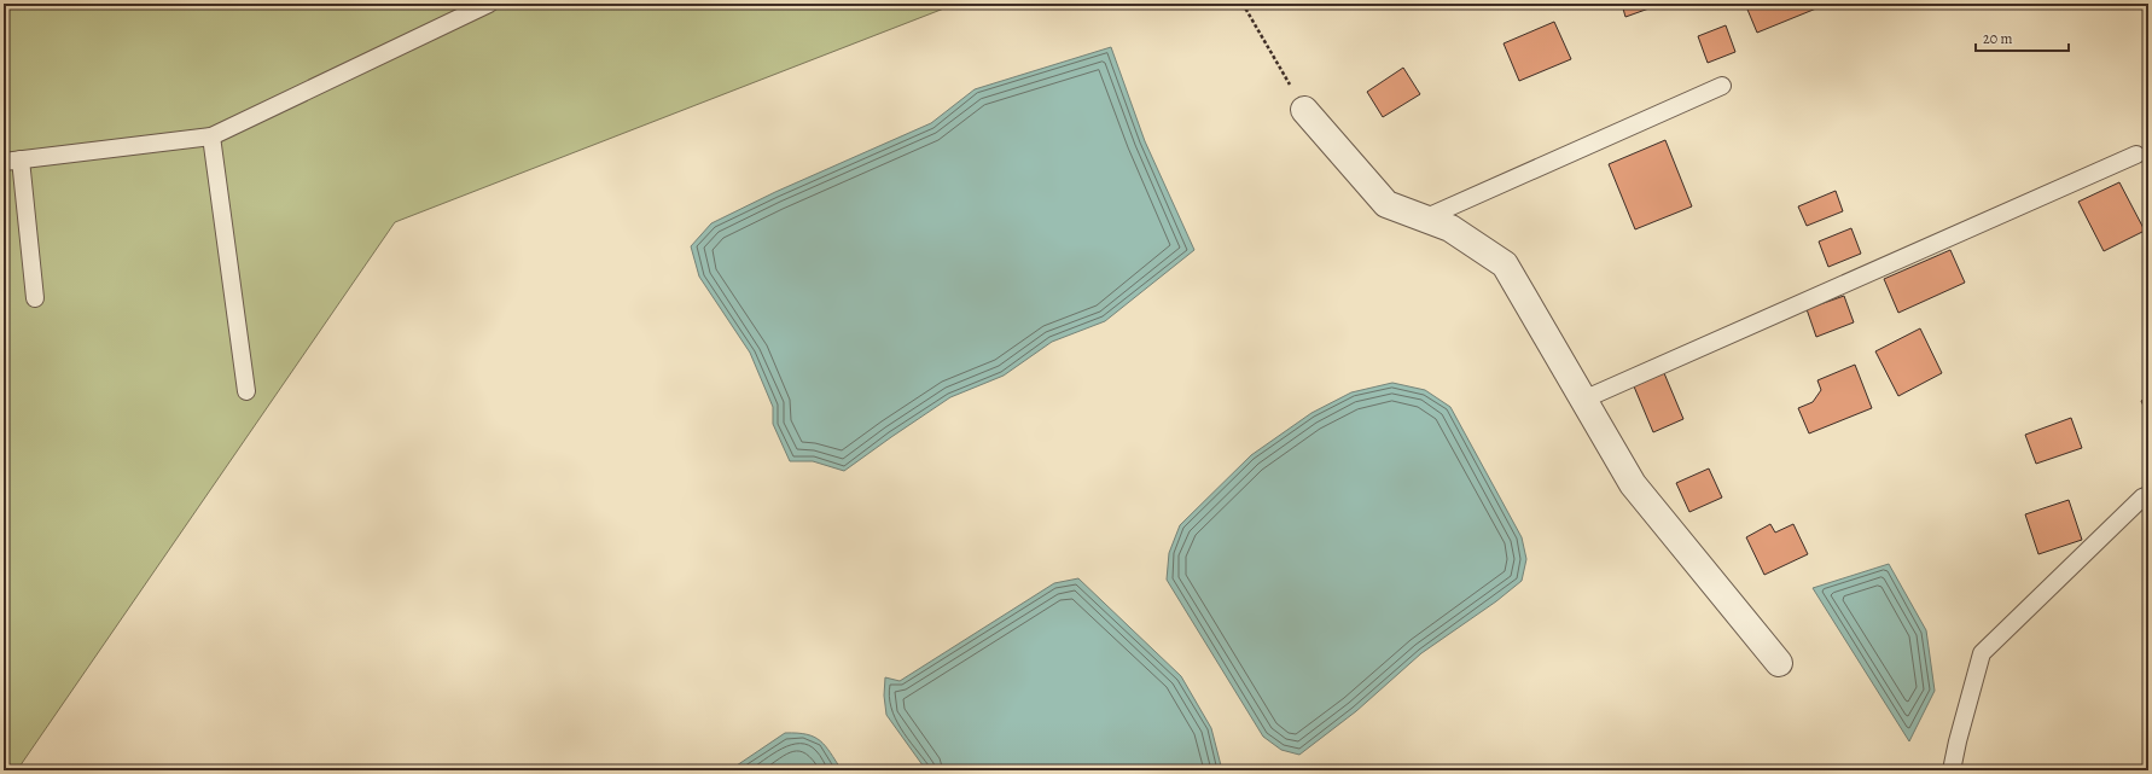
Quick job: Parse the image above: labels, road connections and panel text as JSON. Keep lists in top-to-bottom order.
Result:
{
  "scale_bar": "20 m"
}
